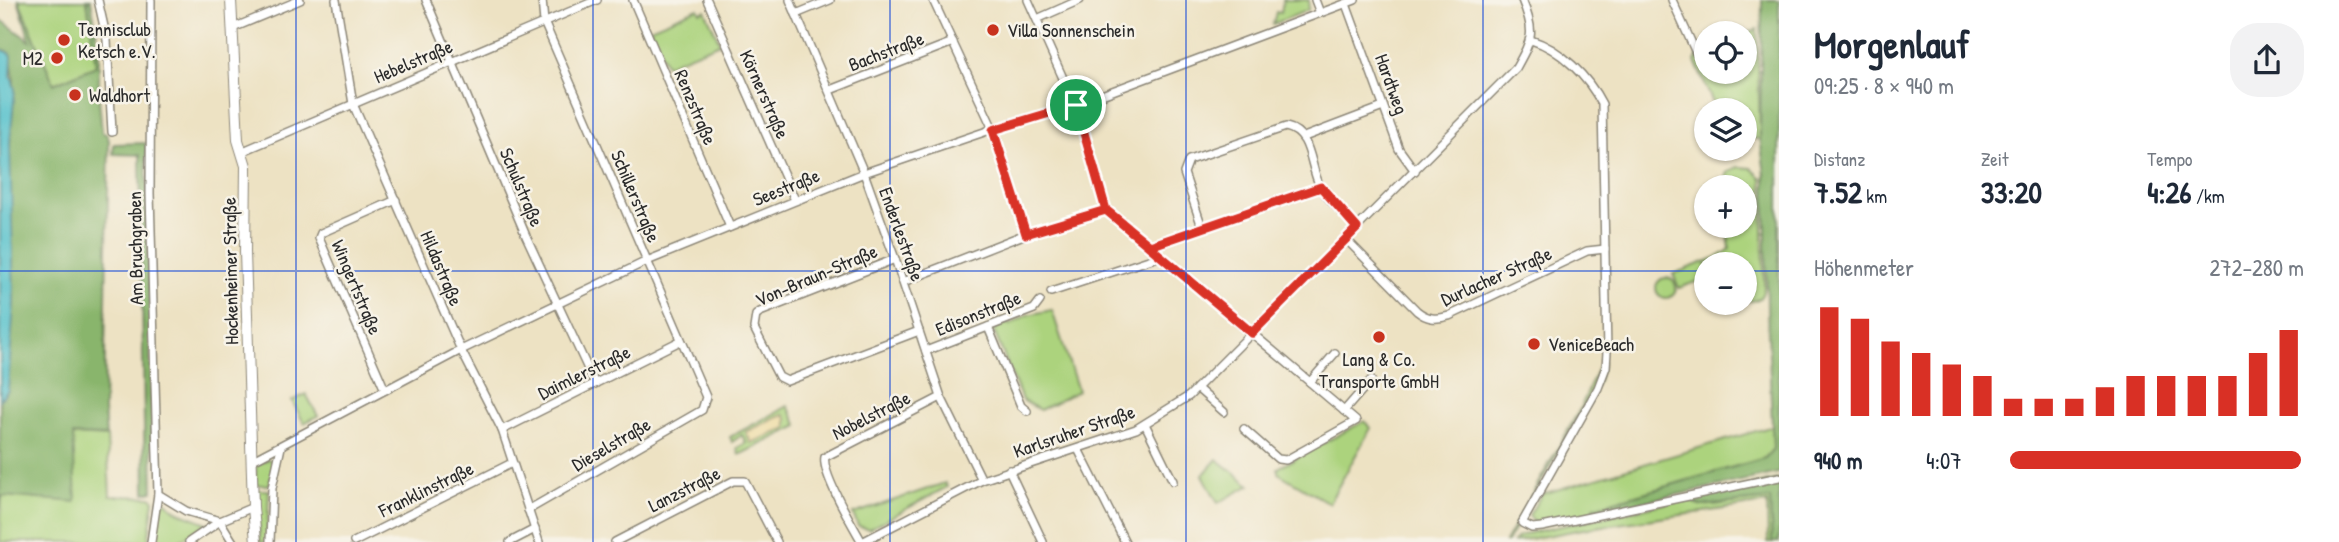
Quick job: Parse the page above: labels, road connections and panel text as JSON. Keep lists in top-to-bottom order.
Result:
{
  "streets": {
    "street": [
      "Bachstraße",
      "Hebelstraße",
      "Hardtweg",
      "Körnerstraße",
      "Renzstraße",
      "Schulstraße",
      "Seestraße",
      "Schillerstraße",
      "Enderlestraße",
      "Am Bruchgraben",
      "Hildastraße",
      "Hockenheimer Straße",
      "Von-Braun-Straße",
      "Durlacher Straße",
      "Wingertstraße",
      "Edisonstraße",
      "Daimlerstraße",
      "Nobelstraße",
      "Karlsruher Straße",
      "Dieselstraße",
      "Franklinstraße",
      "Lanzstraße"
    ]
  },
  "crossings": [
    ["Bachstraße", "Enderlestraße"],
    ["Hebelstraße", "Schulstraße"],
    ["Hebelstraße", "Schillerstraße"],
    ["Hebelstraße", "Hildastraße"],
    ["Hebelstraße", "Hockenheimer Straße"],
    ["Hardtweg", "Seestraße"],
    ["Hardtweg", "Karlsruher Straße"],
    ["Körnerstraße", "Seestraße"],
    ["Renzstraße", "Seestraße"],
    ["Schulstraße", "Seestraße"],
    ["Schulstraße", "Daimlerstraße"],
    ["Seestraße", "Schillerstraße"],
    ["Seestraße", "Enderlestraße"],
    ["Seestraße", "Hildastraße"],
    ["Seestraße", "Hockenheimer Straße"],
    ["Seestraße", "Wingertstraße"],
    ["Schillerstraße", "Daimlerstraße"],
    ["Schillerstraße", "Dieselstraße"],
    ["Enderlestraße", "Von-Braun-Straße"],
    ["Enderlestraße", "Edisonstraße"],
    ["Enderlestraße", "Nobelstraße"],
    ["Enderlestraße", "Karlsruher Straße"],
    ["Hildastraße", "Wingertstraße"],
    ["Hildastraße", "Daimlerstraße"],
    ["Hildastraße", "Dieselstraße"],
    ["Hildastraße", "Franklinstraße"],
    ["Durlacher Straße", "Karlsruher Straße"],
    ["Nobelstraße", "Karlsruher Straße"]
  ],
  "places": [
    "Villa Sonnenschein",
    "Tennisclub Ketsch e.V.",
    "M2",
    "Waldhort",
    "Lang & Co. Transporte GmbH",
    "VeniceBeach"
  ],
  "page": {
    "heading": ["Morgenlauf", "09:25 · 8 × 940 m"],
    "map_buttons": ["+", "−"],
    "stats": [
      ["Distanz", "7.52 km"],
      ["Zeit", "33:20"],
      ["Tempo", "4:26 /km"]
    ],
    "chart": ["Höhenmeter", "272–280 m"],
    "list": [
      {
        "name": "940 m",
        "note": "4:07"
      }
    ]
  }
}
